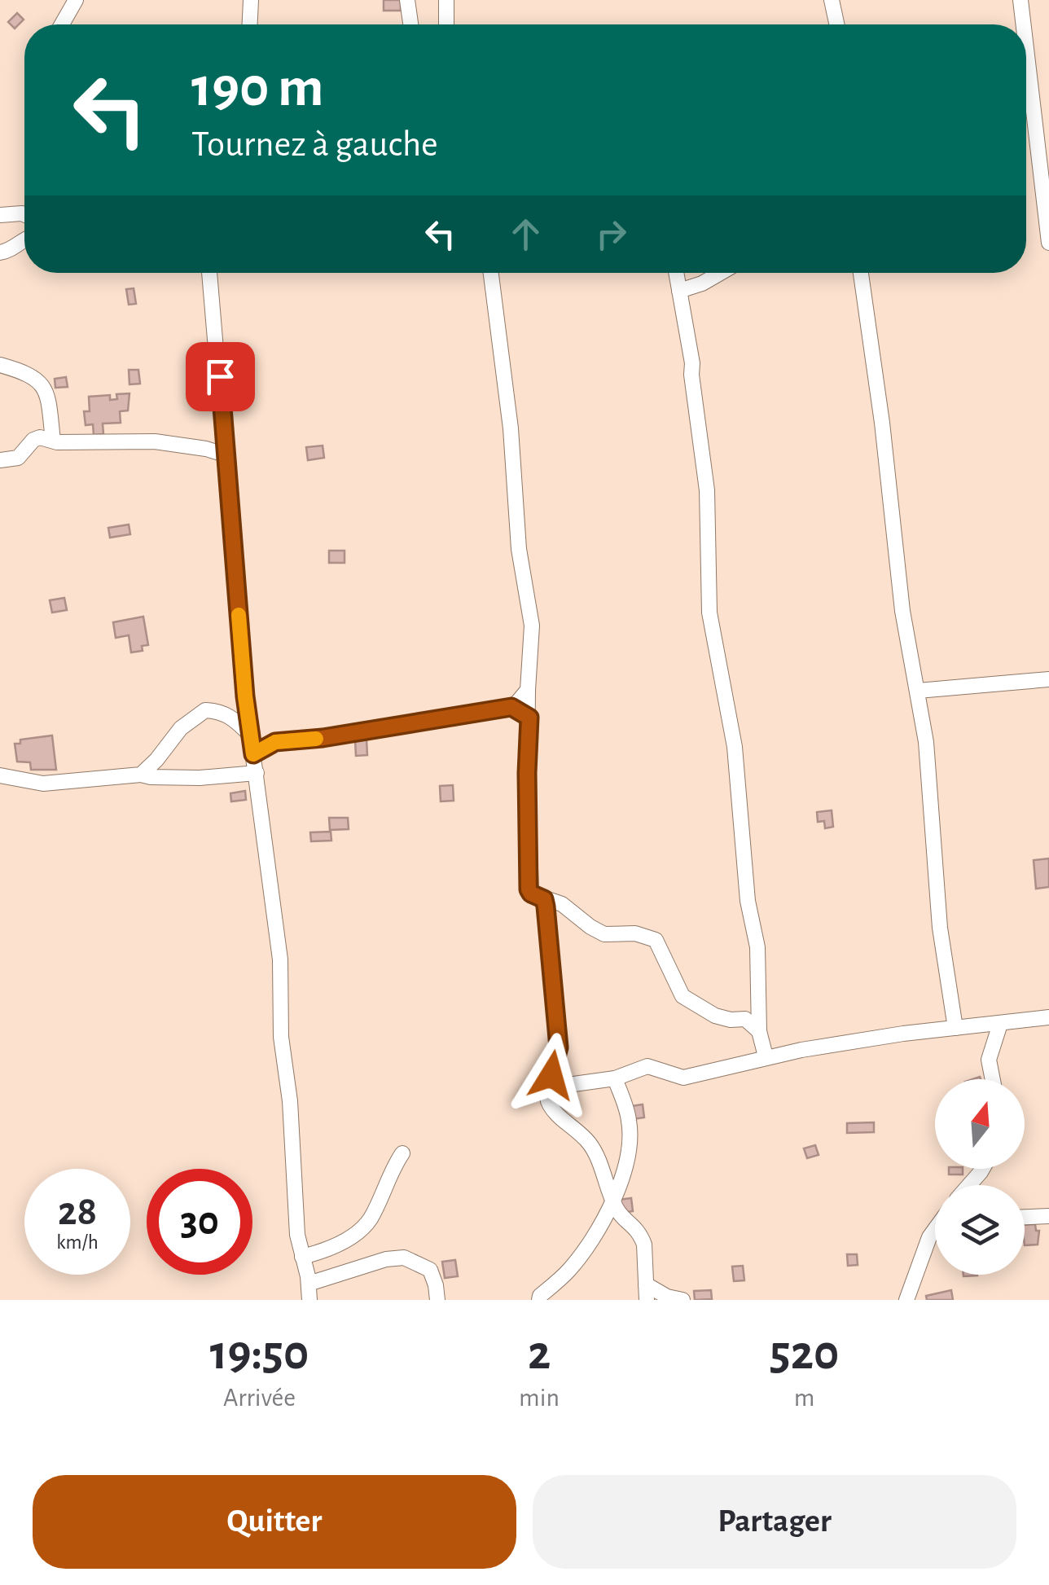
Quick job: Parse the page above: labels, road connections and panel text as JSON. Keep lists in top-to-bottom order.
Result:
{
  "north": "top",
  "page": {
    "turn": ["190 m", "Tournez à gauche"],
    "speed": "28 km/h",
    "limit": "30",
    "eta": [
      "19:50",
      "Arrivée",
      "2",
      "min",
      "520",
      "m"
    ],
    "buttons": ["Quitter", "Partager"]
  }
}
